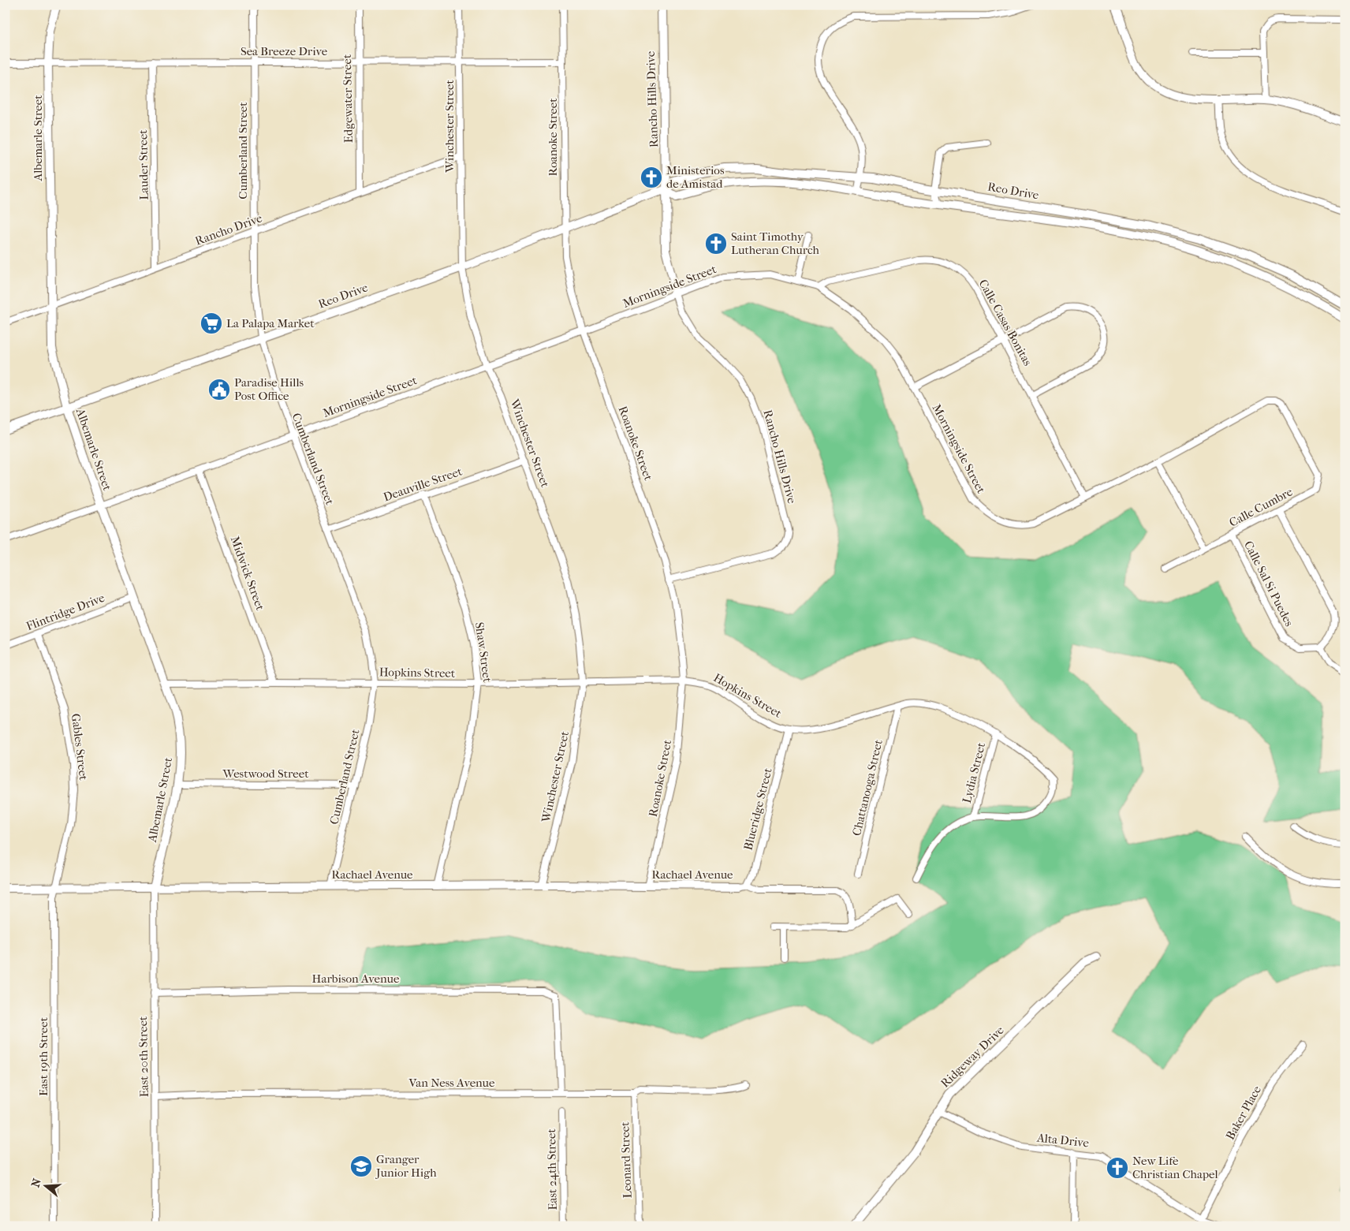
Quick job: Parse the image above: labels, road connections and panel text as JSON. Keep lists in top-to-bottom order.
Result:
{
  "streets": {
    "street": [
      "Sea Breeze Drive",
      "Edgewater Street",
      "Rancho Hills Drive",
      "Winchester Street",
      "Roanoke Street",
      "Albemarle Street",
      "Cumberland Street",
      "Lauder Street",
      "Reo Drive",
      "Rancho Drive",
      "Morningside Street",
      "Calle Casas Bonitas",
      "Deauville Street",
      "Calle Cumbre",
      "Midwick Street",
      "Calle Sal Si Puedes",
      "Flintridge Drive",
      "Shaw Street",
      "Hopkins Street",
      "Gables Street",
      "Lydia Street",
      "Westwood Street",
      "Chattanooga Street",
      "Blueridge Street",
      "Rachael Avenue",
      "Harbison Avenue",
      "East 19th Street",
      "East 20th Street",
      "Ridgeway Drive",
      "Van Ness Avenue",
      "Baker Place",
      "Alta Drive",
      "Leonard Street",
      "East 24th Street"
    ]
  },
  "crossings": [
    ["Sea Breeze Drive", "Edgewater Street"],
    ["Sea Breeze Drive", "Winchester Street"],
    ["Sea Breeze Drive", "Roanoke Street"],
    ["Sea Breeze Drive", "Albemarle Street"],
    ["Sea Breeze Drive", "Cumberland Street"],
    ["Sea Breeze Drive", "Lauder Street"],
    ["Edgewater Street", "Rancho Drive"],
    ["Rancho Hills Drive", "Roanoke Street"],
    ["Rancho Hills Drive", "Reo Drive"],
    ["Rancho Hills Drive", "Morningside Street"],
    ["Winchester Street", "Reo Drive"],
    ["Winchester Street", "Rancho Drive"],
    ["Winchester Street", "Morningside Street"],
    ["Winchester Street", "Deauville Street"],
    ["Winchester Street", "Hopkins Street"],
    ["Winchester Street", "Rachael Avenue"],
    ["Roanoke Street", "Reo Drive"],
    ["Roanoke Street", "Morningside Street"],
    ["Roanoke Street", "Hopkins Street"],
    ["Roanoke Street", "Rachael Avenue"],
    ["Albemarle Street", "Reo Drive"],
    ["Albemarle Street", "Rancho Drive"],
    ["Albemarle Street", "Morningside Street"],
    ["Albemarle Street", "Flintridge Drive"],
    ["Albemarle Street", "Hopkins Street"],
    ["Albemarle Street", "Westwood Street"],
    ["Albemarle Street", "Rachael Avenue"],
    ["Albemarle Street", "East 20th Street"],
    ["Cumberland Street", "Reo Drive"],
    ["Cumberland Street", "Rancho Drive"],
    ["Cumberland Street", "Morningside Street"],
    ["Cumberland Street", "Deauville Street"],
    ["Cumberland Street", "Hopkins Street"],
    ["Cumberland Street", "Westwood Street"],
    ["Cumberland Street", "Rachael Avenue"],
    ["Lauder Street", "Rancho Drive"],
    ["Morningside Street", "Calle Casas Bonitas"],
    ["Morningside Street", "Calle Cumbre"],
    ["Morningside Street", "Midwick Street"],
    ["Deauville Street", "Shaw Street"],
    ["Calle Cumbre", "Calle Sal Si Puedes"],
    ["Midwick Street", "Hopkins Street"],
    ["Flintridge Drive", "Gables Street"],
    ["Shaw Street", "Hopkins Street"],
    ["Shaw Street", "Rachael Avenue"],
    ["Hopkins Street", "Lydia Street"],
    ["Hopkins Street", "Chattanooga Street"],
    ["Hopkins Street", "Blueridge Street"],
    ["Gables Street", "Rachael Avenue"],
    ["Gables Street", "East 19th Street"],
    ["Blueridge Street", "Rachael Avenue"],
    ["Rachael Avenue", "East 19th Street"],
    ["Rachael Avenue", "East 20th Street"],
    ["Harbison Avenue", "East 20th Street"],
    ["Harbison Avenue", "Van Ness Avenue"],
    ["East 20th Street", "Van Ness Avenue"],
    ["Ridgeway Drive", "Alta Drive"],
    ["Van Ness Avenue", "Leonard Street"],
    ["Baker Place", "Alta Drive"]
  ],
  "places": {
    "church": ["Ministerios de Amistad", "Saint Timothy Lutheran Church", "New Life Christian Chapel"],
    "supermarket": ["La Palapa Market"],
    "public building": ["Paradise Hills Post Office"],
    "school or university": ["Granger Junior High"]
  },
  "north": "left"
}
